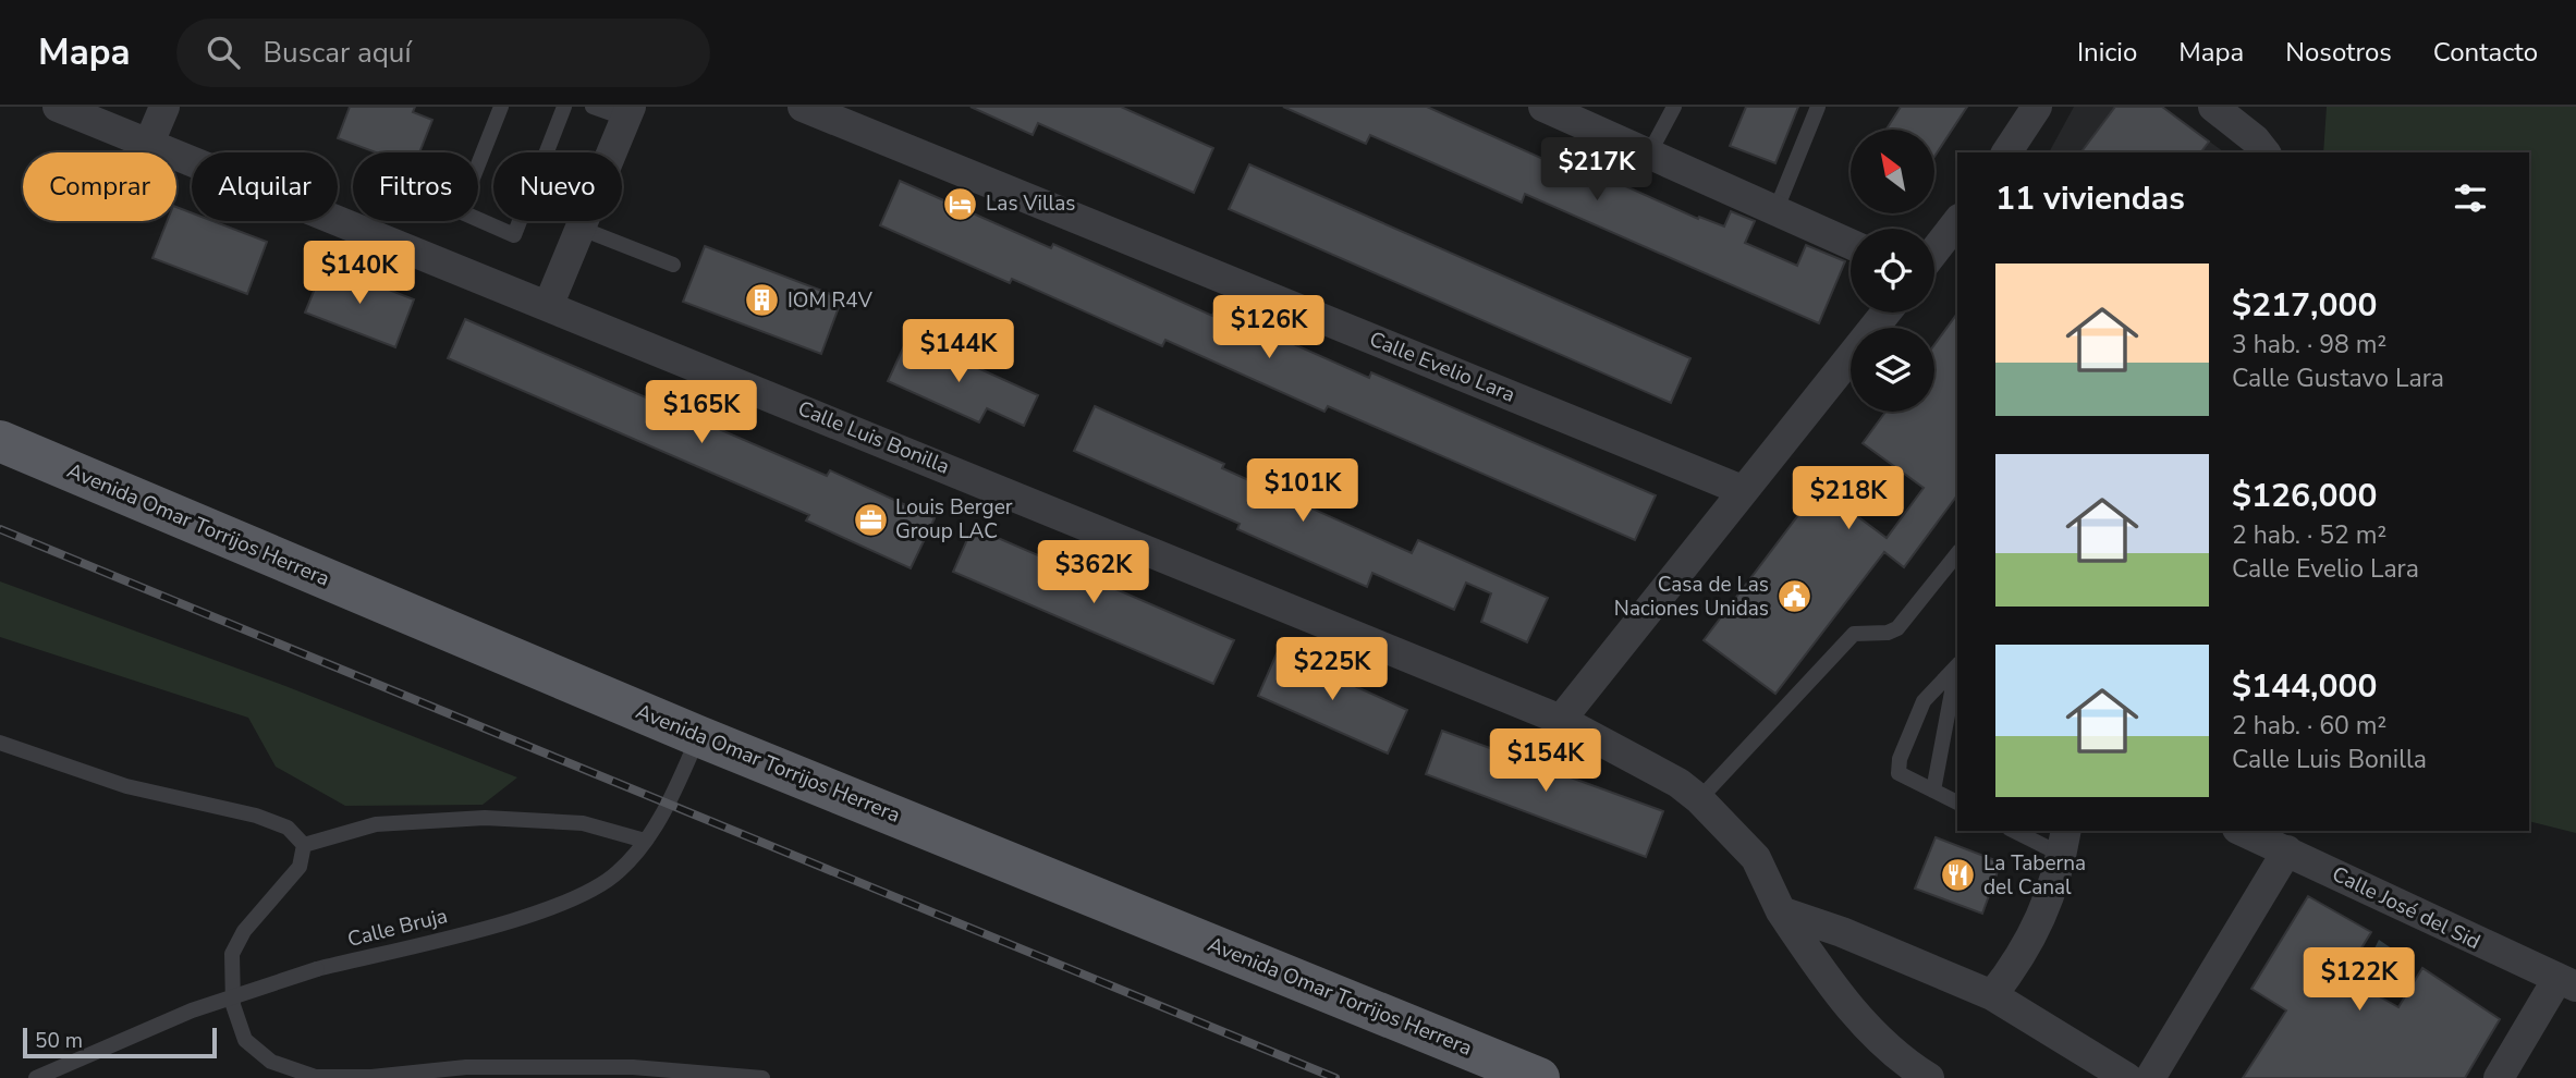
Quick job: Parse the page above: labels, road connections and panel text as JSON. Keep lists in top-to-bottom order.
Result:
{
  "streets": {
    "main road": ["Avenida Omar Torrijos Herrera"],
    "street": ["Calle Evelio Lara", "Calle Luis Bonilla", "Calle José del Sid"],
    "lane": ["Calle Bruja"]
  },
  "crossings": [
    ["Avenida Omar Torrijos Herrera", "Calle Bruja"]
  ],
  "places": {
    "hotel": ["Las Villas"],
    "building": ["IOM R4V"],
    "office": ["Louis Berger Group LAC"],
    "public building": ["Casa de Las Naciones Unidas"],
    "restaurant": ["La Taberna del Canal"]
  },
  "scale_bar": "50 m",
  "north": "top left",
  "page": {
    "header": "Mapa",
    "search": "Buscar aquí",
    "nav": [
      "Inicio",
      "Mapa",
      "Nosotros",
      "Contacto"
    ],
    "price": [
      "$217K",
      "$140K",
      "$126K",
      "$144K",
      "$165K",
      "$101K",
      "$218K",
      "$362K",
      "$225K",
      "$154K",
      "$122K"
    ],
    "chip": [
      "Comprar",
      "Alquilar",
      "Filtros",
      "Nuevo"
    ],
    "heading": "11 viviendas",
    "list": [
      {
        "name": "$217,000",
        "note": "3 hab. · 98 m² · Calle Gustavo Lara"
      },
      {
        "name": "$126,000",
        "note": "2 hab. · 52 m² · Calle Evelio Lara"
      },
      {
        "name": "$144,000",
        "note": "2 hab. · 60 m² · Calle Luis Bonilla"
      }
    ],
    "scale": "50 m"
  }
}
